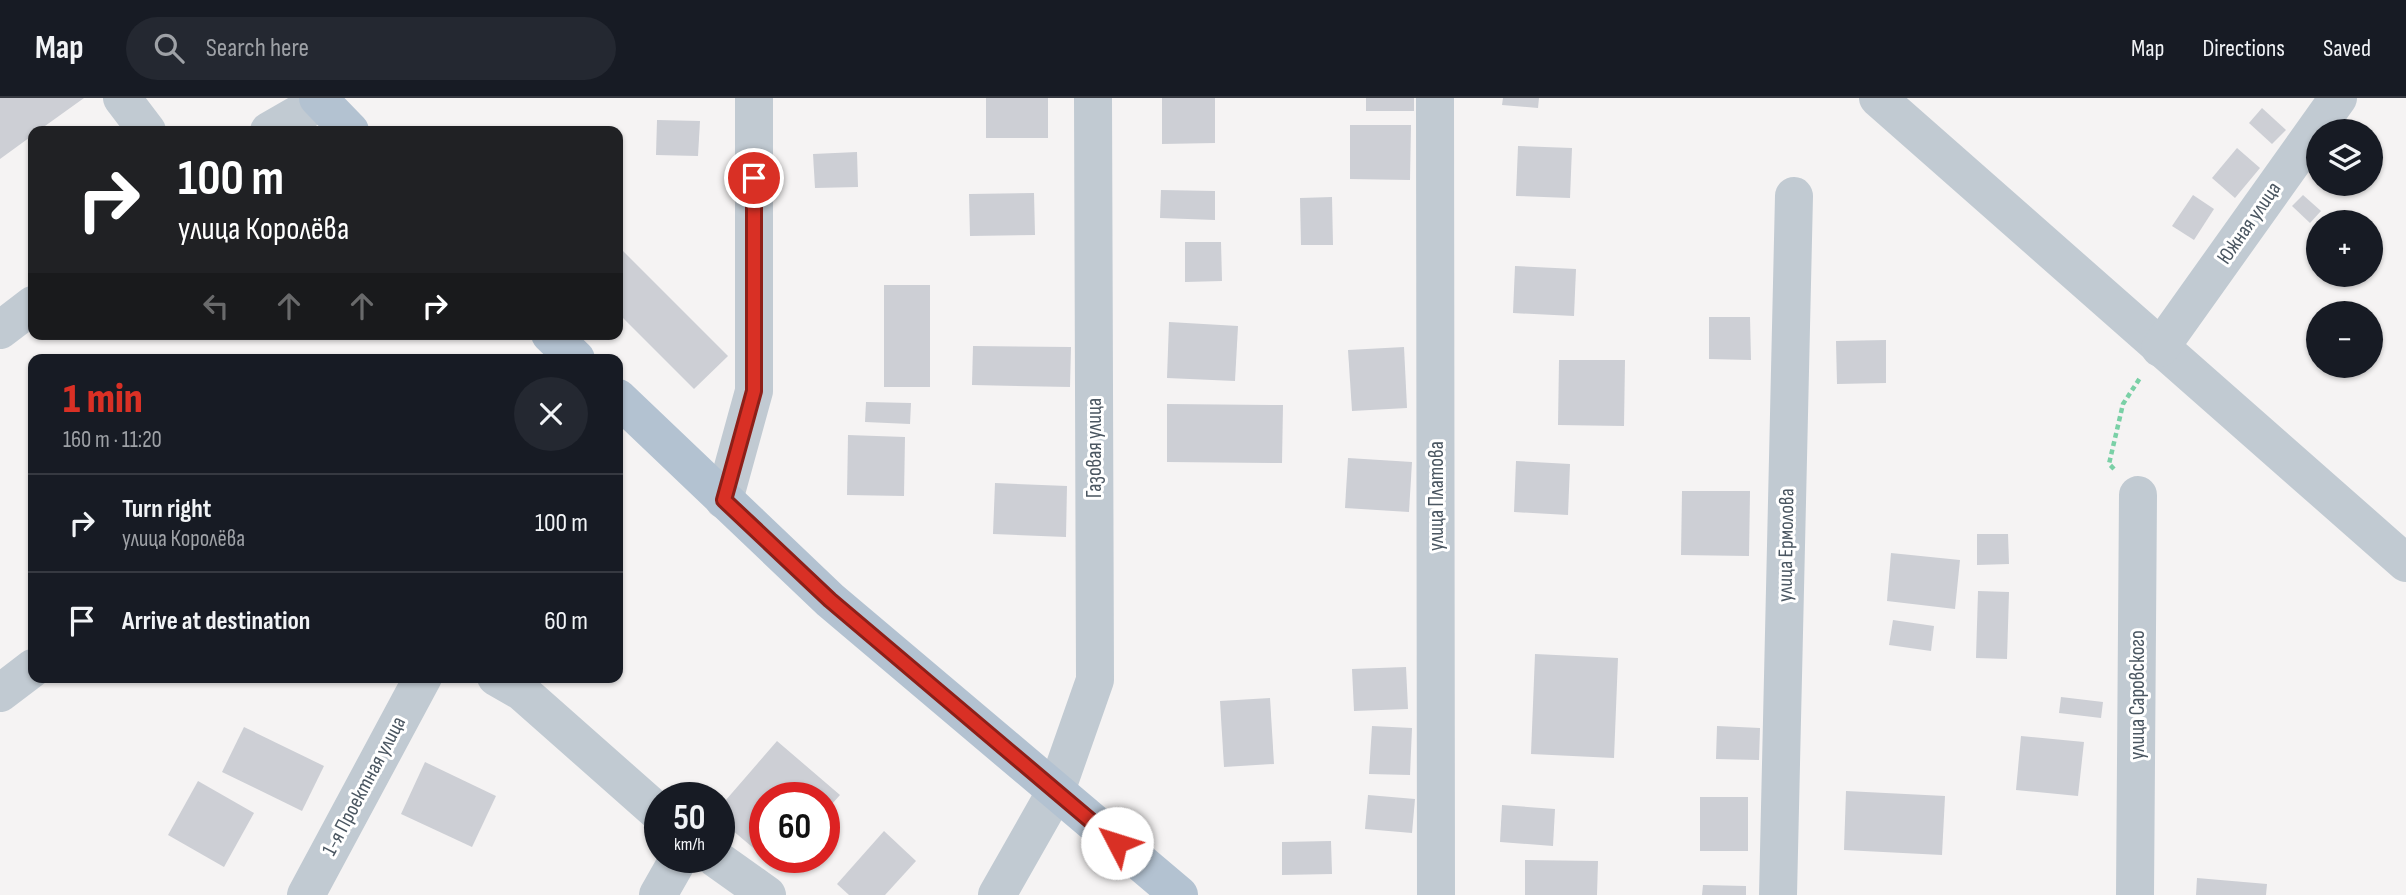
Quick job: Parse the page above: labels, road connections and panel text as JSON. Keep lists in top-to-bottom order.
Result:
{
  "streets": {
    "street": [
      "Южная улица",
      "Газовая улица",
      "улица Платова",
      "улица Ермолова",
      "улица Саровского",
      "1-я Проектная улица"
    ]
  },
  "page": {
    "header": "Map",
    "search": "Search here",
    "nav": ["Map", "Directions", "Saved"],
    "map_buttons": ["+", "−"],
    "turn": ["100 m", "улица Королёва"],
    "heading": ["1 min", "160 m · 11:20"],
    "list": [
      {
        "name": "Turn right",
        "note": "улица Королёва",
        "value": "100 m"
      },
      {
        "name": "Arrive at destination",
        "value": "60 m"
      }
    ],
    "speed": "50 km/h",
    "limit": "60"
  }
}
